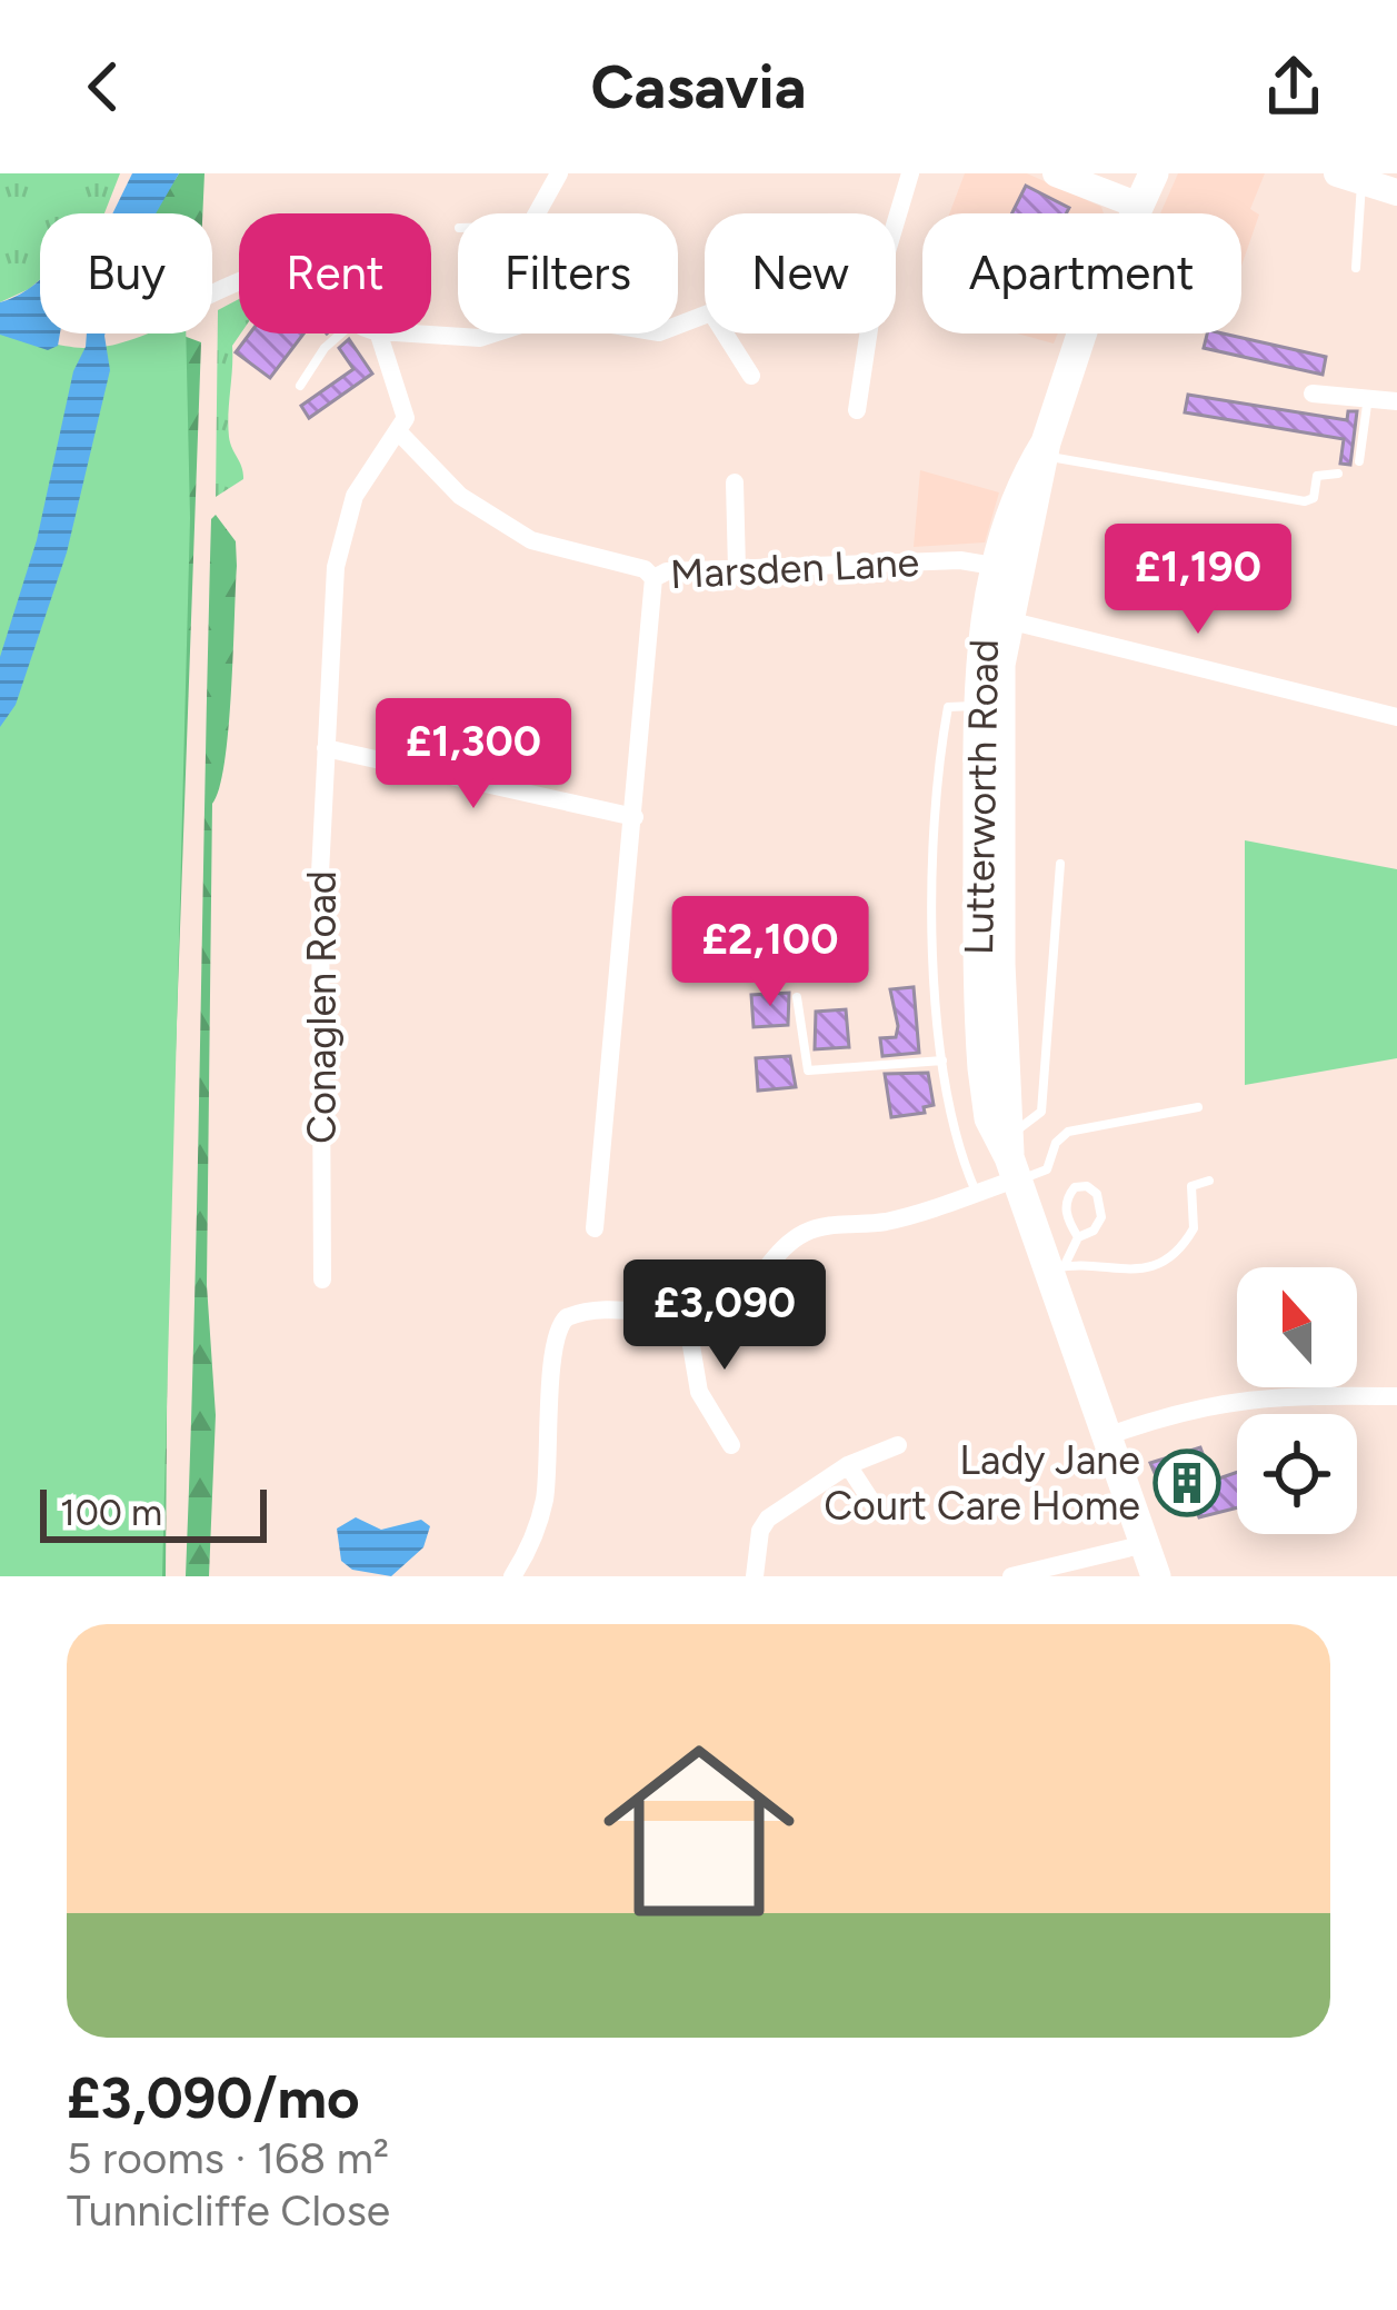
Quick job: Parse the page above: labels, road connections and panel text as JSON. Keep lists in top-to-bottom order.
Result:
{
  "streets": {
    "main road": ["Lutterworth Road"],
    "street": ["Marsden Lane", "Conaglen Road"]
  },
  "crossings": [
    ["Marsden Lane", "Lutterworth Road"],
    ["Marsden Lane", "Conaglen Road"]
  ],
  "places": {
    "building": ["Lady Jane Court Care Home"]
  },
  "scale_bar": "100 m",
  "north": "top",
  "page": {
    "header": "Casavia",
    "chip": [
      "Buy",
      "Rent",
      "Filters",
      "New",
      "Apartment"
    ],
    "price": [
      "£1,190",
      "£1,300",
      "£2,100",
      "£3,090"
    ],
    "scale": "100 m",
    "list": [
      {
        "name": "£3,090/mo",
        "note": "5 rooms · 168 m² · Tunnicliffe Close"
      }
    ]
  }
}
